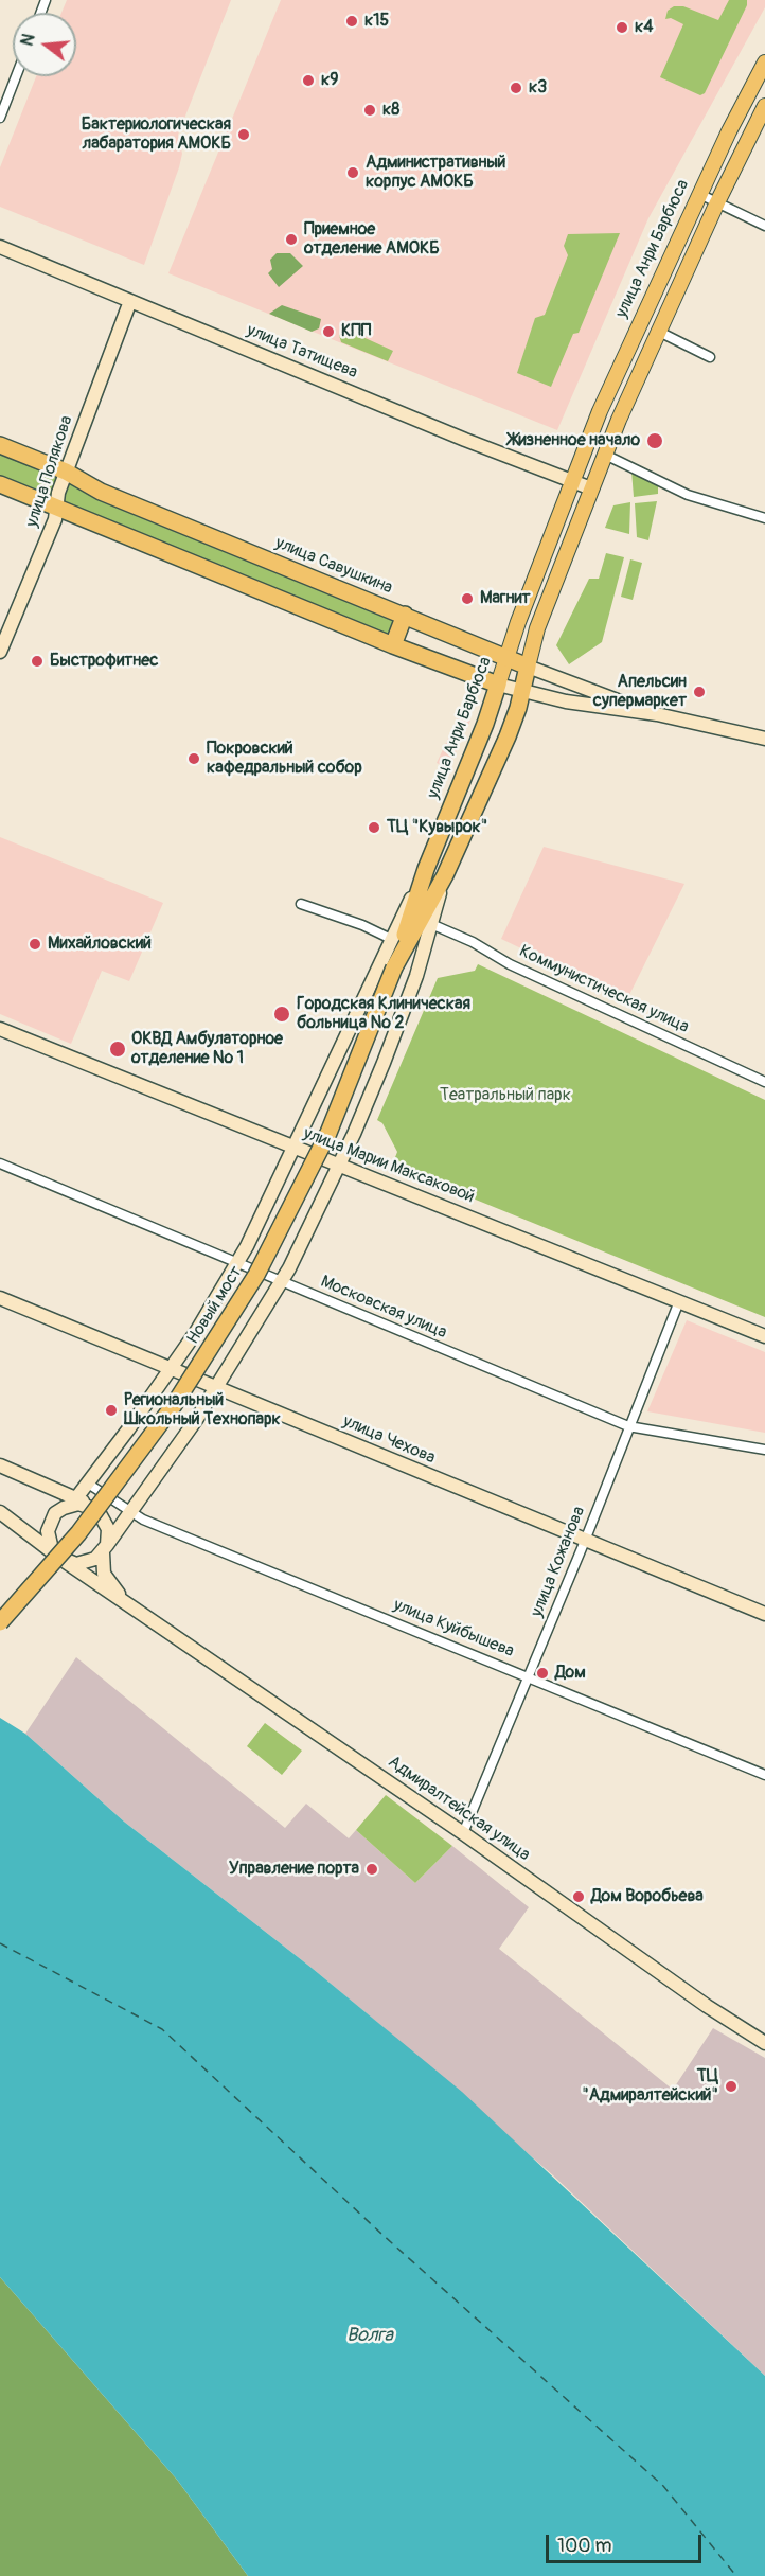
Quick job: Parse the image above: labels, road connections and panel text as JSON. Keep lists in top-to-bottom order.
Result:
{
  "streets": {
    "highway": ["улица Анри Барбюса", "улица Савушкина", "Новый мост"],
    "main road": [
      "улица Татищева",
      "улица Полякова",
      "улица Марии Максаковой",
      "улица Чехова",
      "Адмиралтейская улица"
    ],
    "street": [
      "Коммунистическая улица",
      "Московская улица",
      "улица Кожанова",
      "улица Куйбышева"
    ]
  },
  "crossings": [
    ["улица Анри Барбюса", "улица Татищева"],
    ["улица Анри Барбюса", "улица Савушкина"],
    ["улица Анри Барбюса", "Новый мост"],
    ["улица Татищева", "улица Полякова"],
    ["улица Полякова", "улица Савушкина"],
    ["улица Марии Максаковой", "улица Кожанова"],
    ["Московская улица", "улица Кожанова"],
    ["улица Чехова", "улица Кожанова"],
    ["улица Кожанова", "улица Куйбышева"],
    ["улица Кожанова", "Адмиралтейская улица"]
  ],
  "water": ["Волга"],
  "parks": ["Театральный парк"],
  "places": [
    "к15",
    "к4",
    "к9",
    "к3",
    "к8",
    "Бактериологическая лабаратория АМОКБ",
    "Административный корпус АМОКБ",
    "Приемное отделение АМОКБ",
    "КПП",
    "Жизненное начало",
    "Магнит",
    "Быстрофитнес",
    "Апельсин супермаркет",
    "Покровский кафедральный собор",
    "ТЦ \"Кувырок\"",
    "Михайловский",
    "Городская Клиническая больница № 2",
    "ОКВД Амбулаторное отделение № 1",
    "Региональный Школьный Технопарк",
    "Дом",
    "Управление порта",
    "Дом Воробьева",
    "ТЦ \"Адмиралтейский\""
  ],
  "scale_bar": "100 m",
  "north": "left"
}
